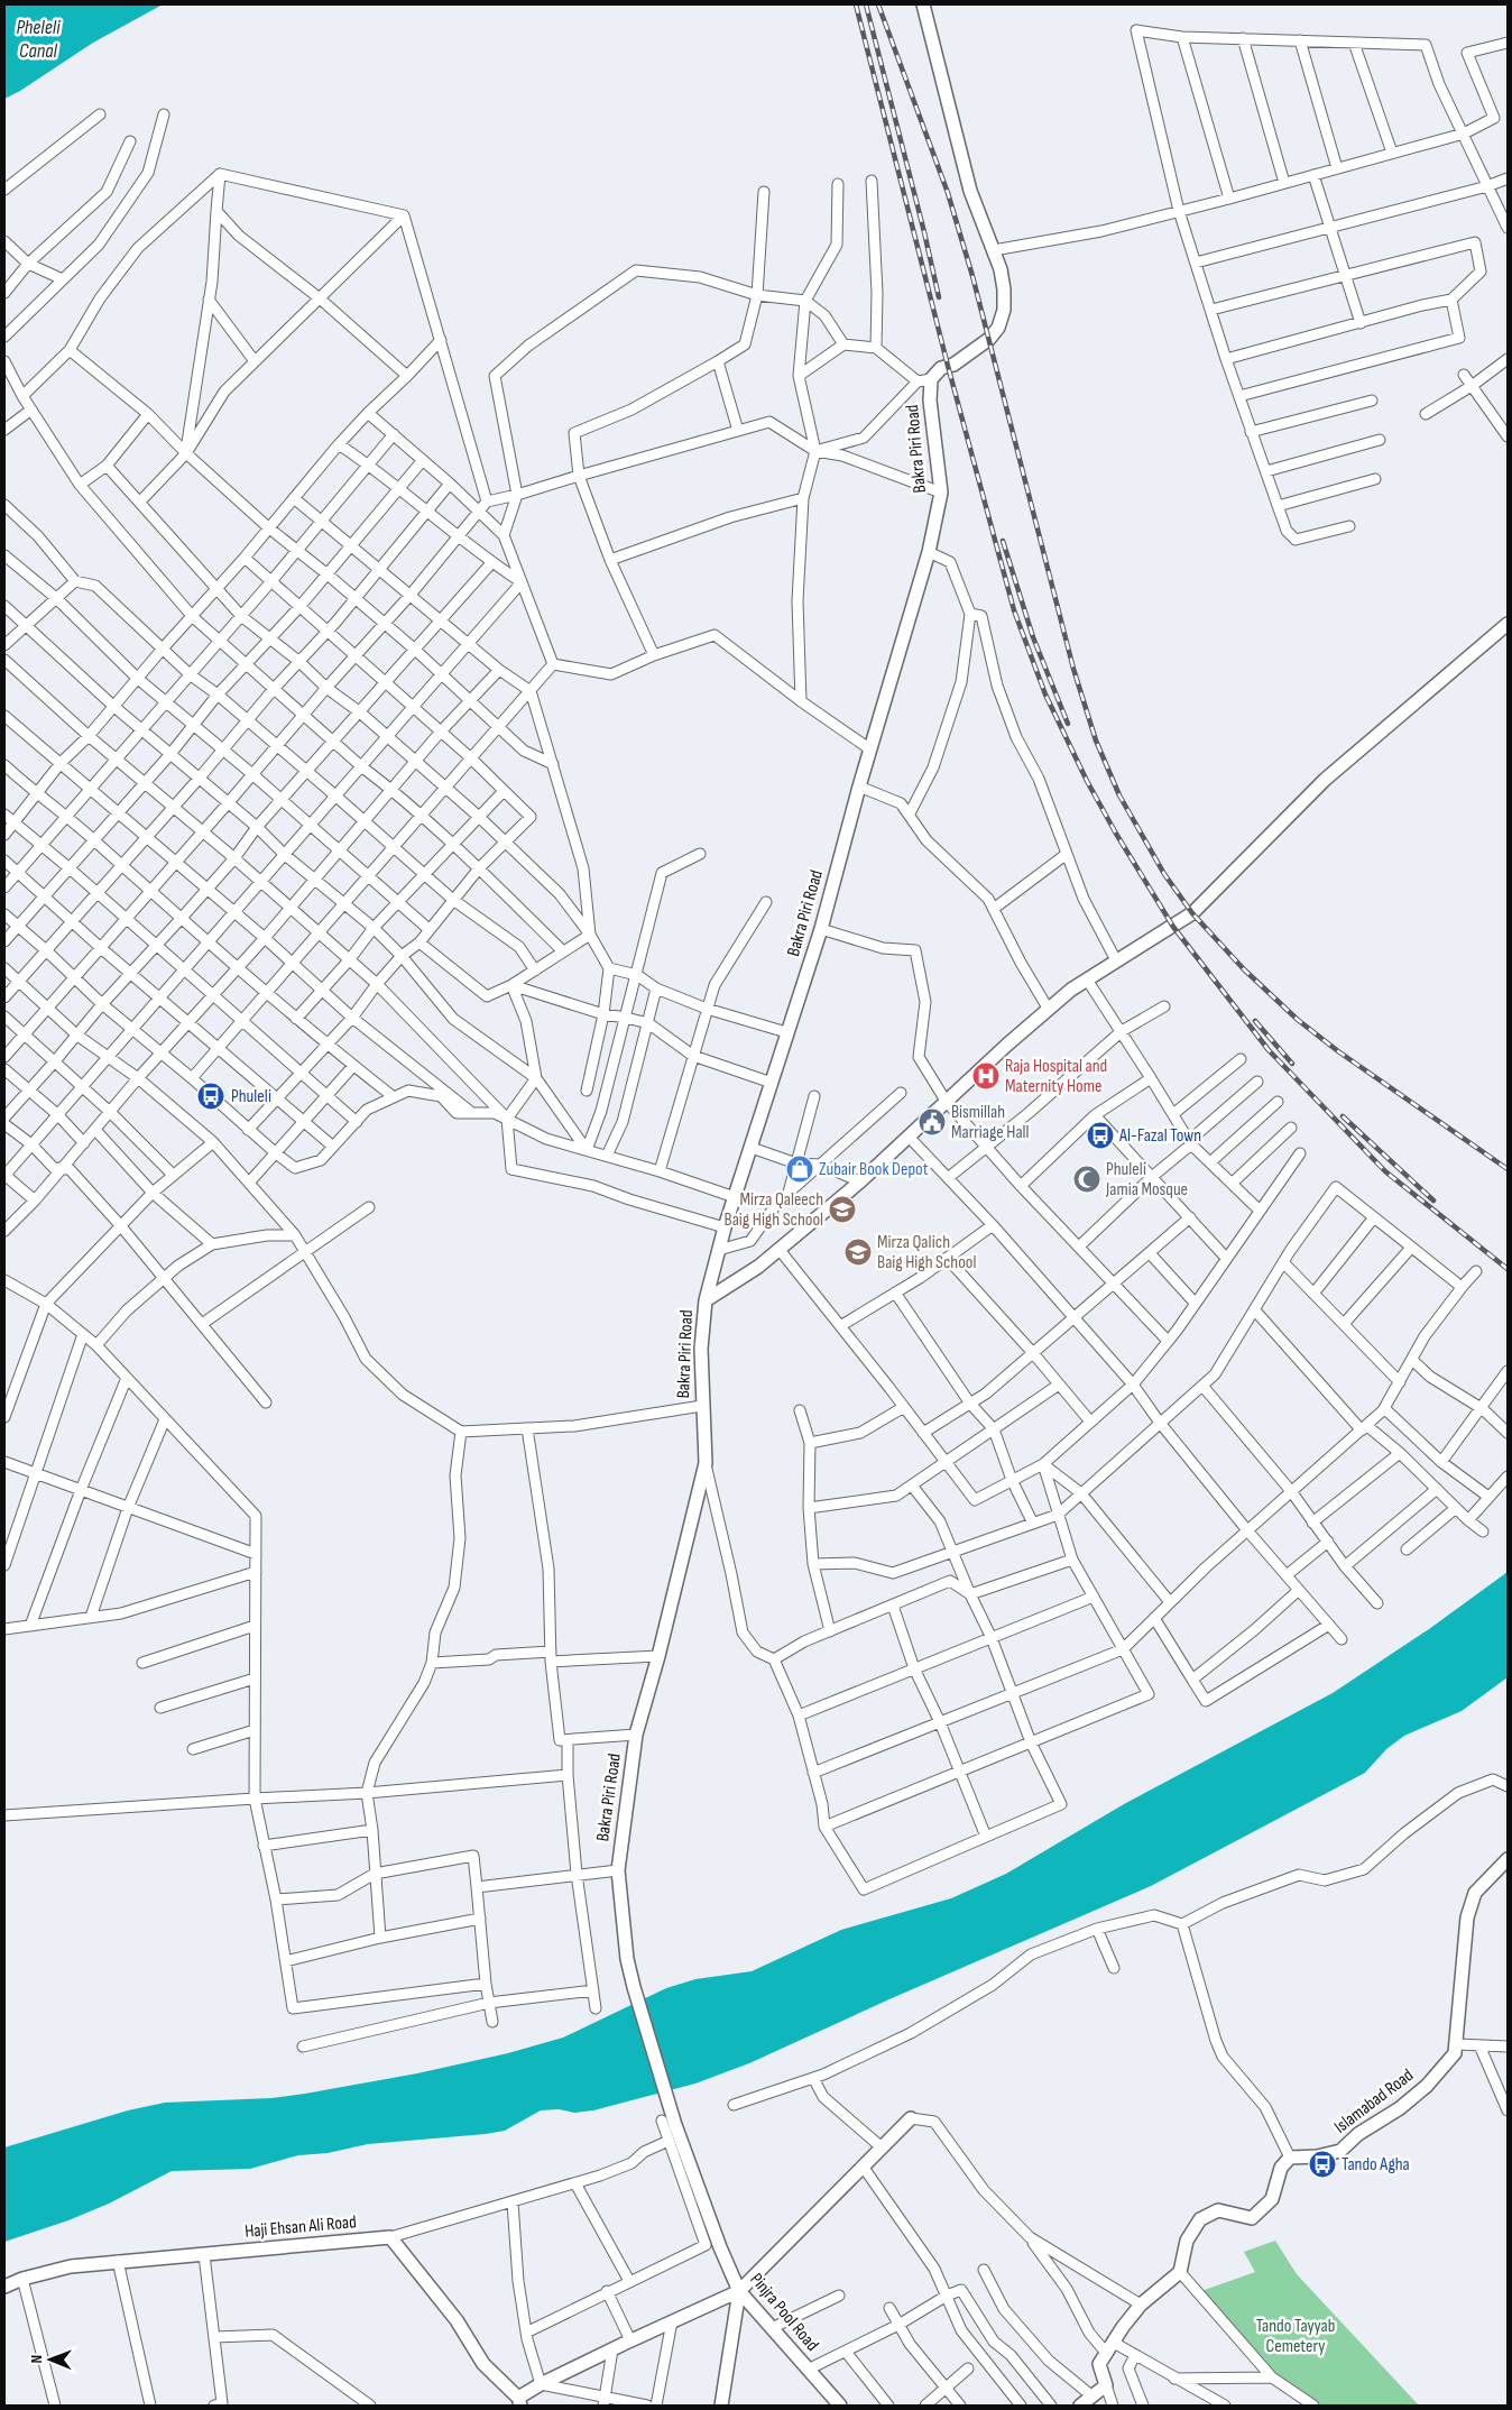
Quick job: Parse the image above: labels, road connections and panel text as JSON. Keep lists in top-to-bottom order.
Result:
{
  "streets": {
    "street": [
      "Bakra Piri Road",
      "Islamabad Road",
      "Haji Ehsan Ali Road",
      "Pinjra Pool Road"
    ]
  },
  "crossings": [
    ["Bakra Piri Road", "Pinjra Pool Road"]
  ],
  "water": ["Pheleli Canal"],
  "parks": ["Tando Tayyab Cemetery"],
  "places": {
    "hospital": ["Raja Hospital and Maternity Home"],
    "bus stop": ["Phuleli", "Al-Fazal Town", "Tando Agha"],
    "public building": ["Bismillah Marriage Hall"],
    "shop": ["Zubair Book Depot"],
    "mosque": ["Phuleli Jamia Mosque"],
    "school or university": ["Mirza Qaleech Baig High School", "Mirza Qalich Baig High School"]
  },
  "north": "left"
}
